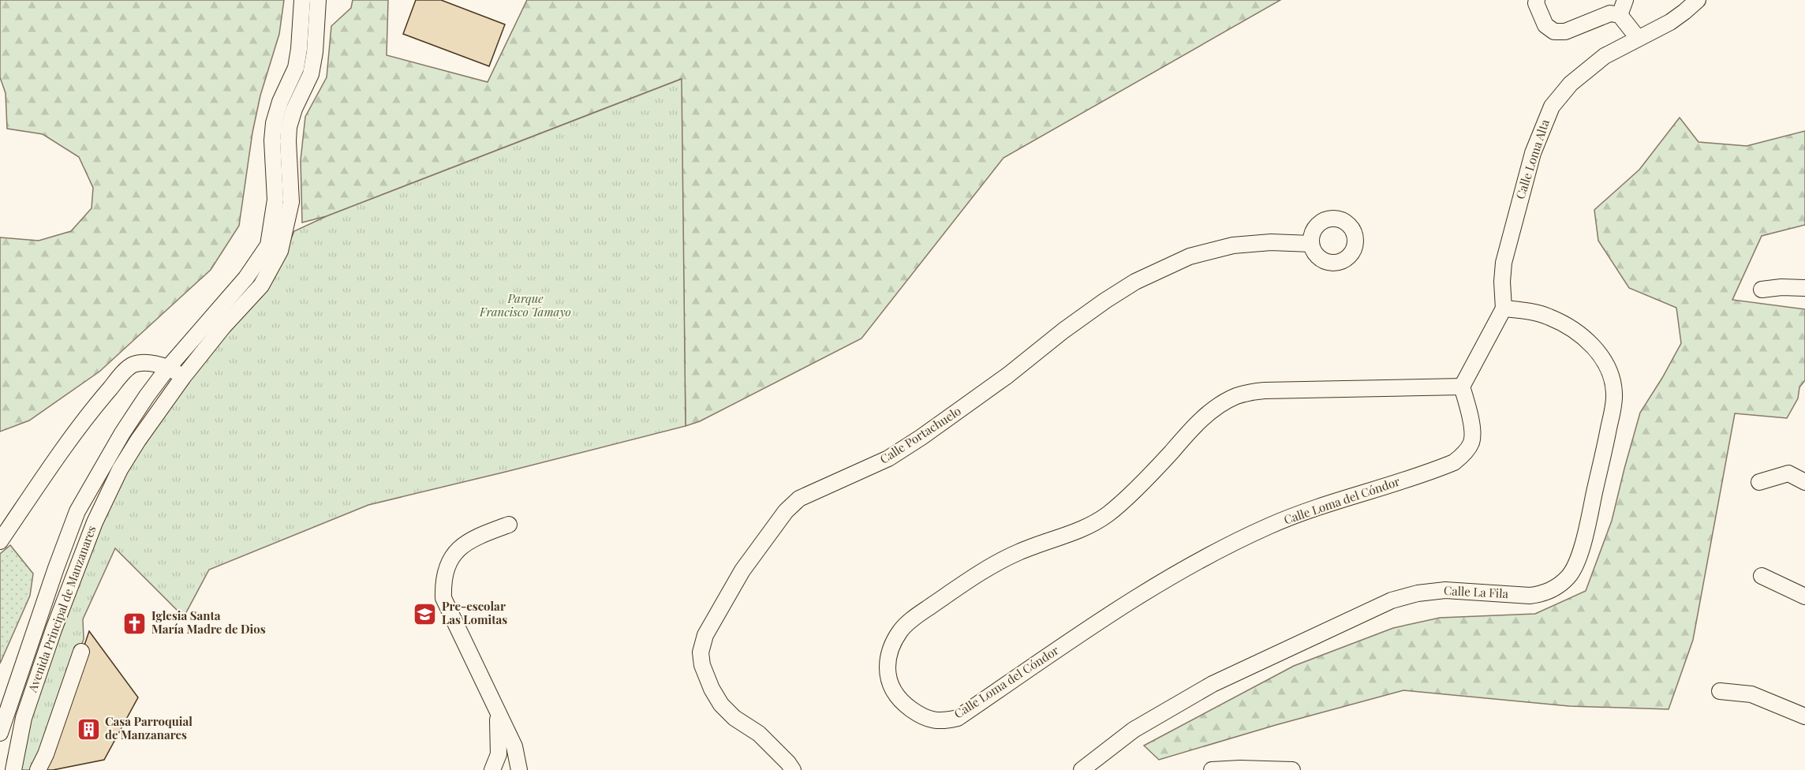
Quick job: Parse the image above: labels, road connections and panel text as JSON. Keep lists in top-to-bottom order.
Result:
{
  "streets": {
    "street": [
      "Calle Loma Alta",
      "Calle Portachuelo",
      "Calle Loma del Cóndor",
      "Calle La Fila",
      "Avenida Principal de Manzanares"
    ]
  },
  "crossings": [
    ["Calle Loma Alta", "Calle La Fila"]
  ],
  "parks": ["Parque Francisco Tamayo"],
  "places": {
    "school or university": ["Pre-escolar Las Lomitas"],
    "church": ["Iglesia Santa María Madre de Dios"],
    "building": ["Casa Parroquial de Manzanares"]
  }
}
